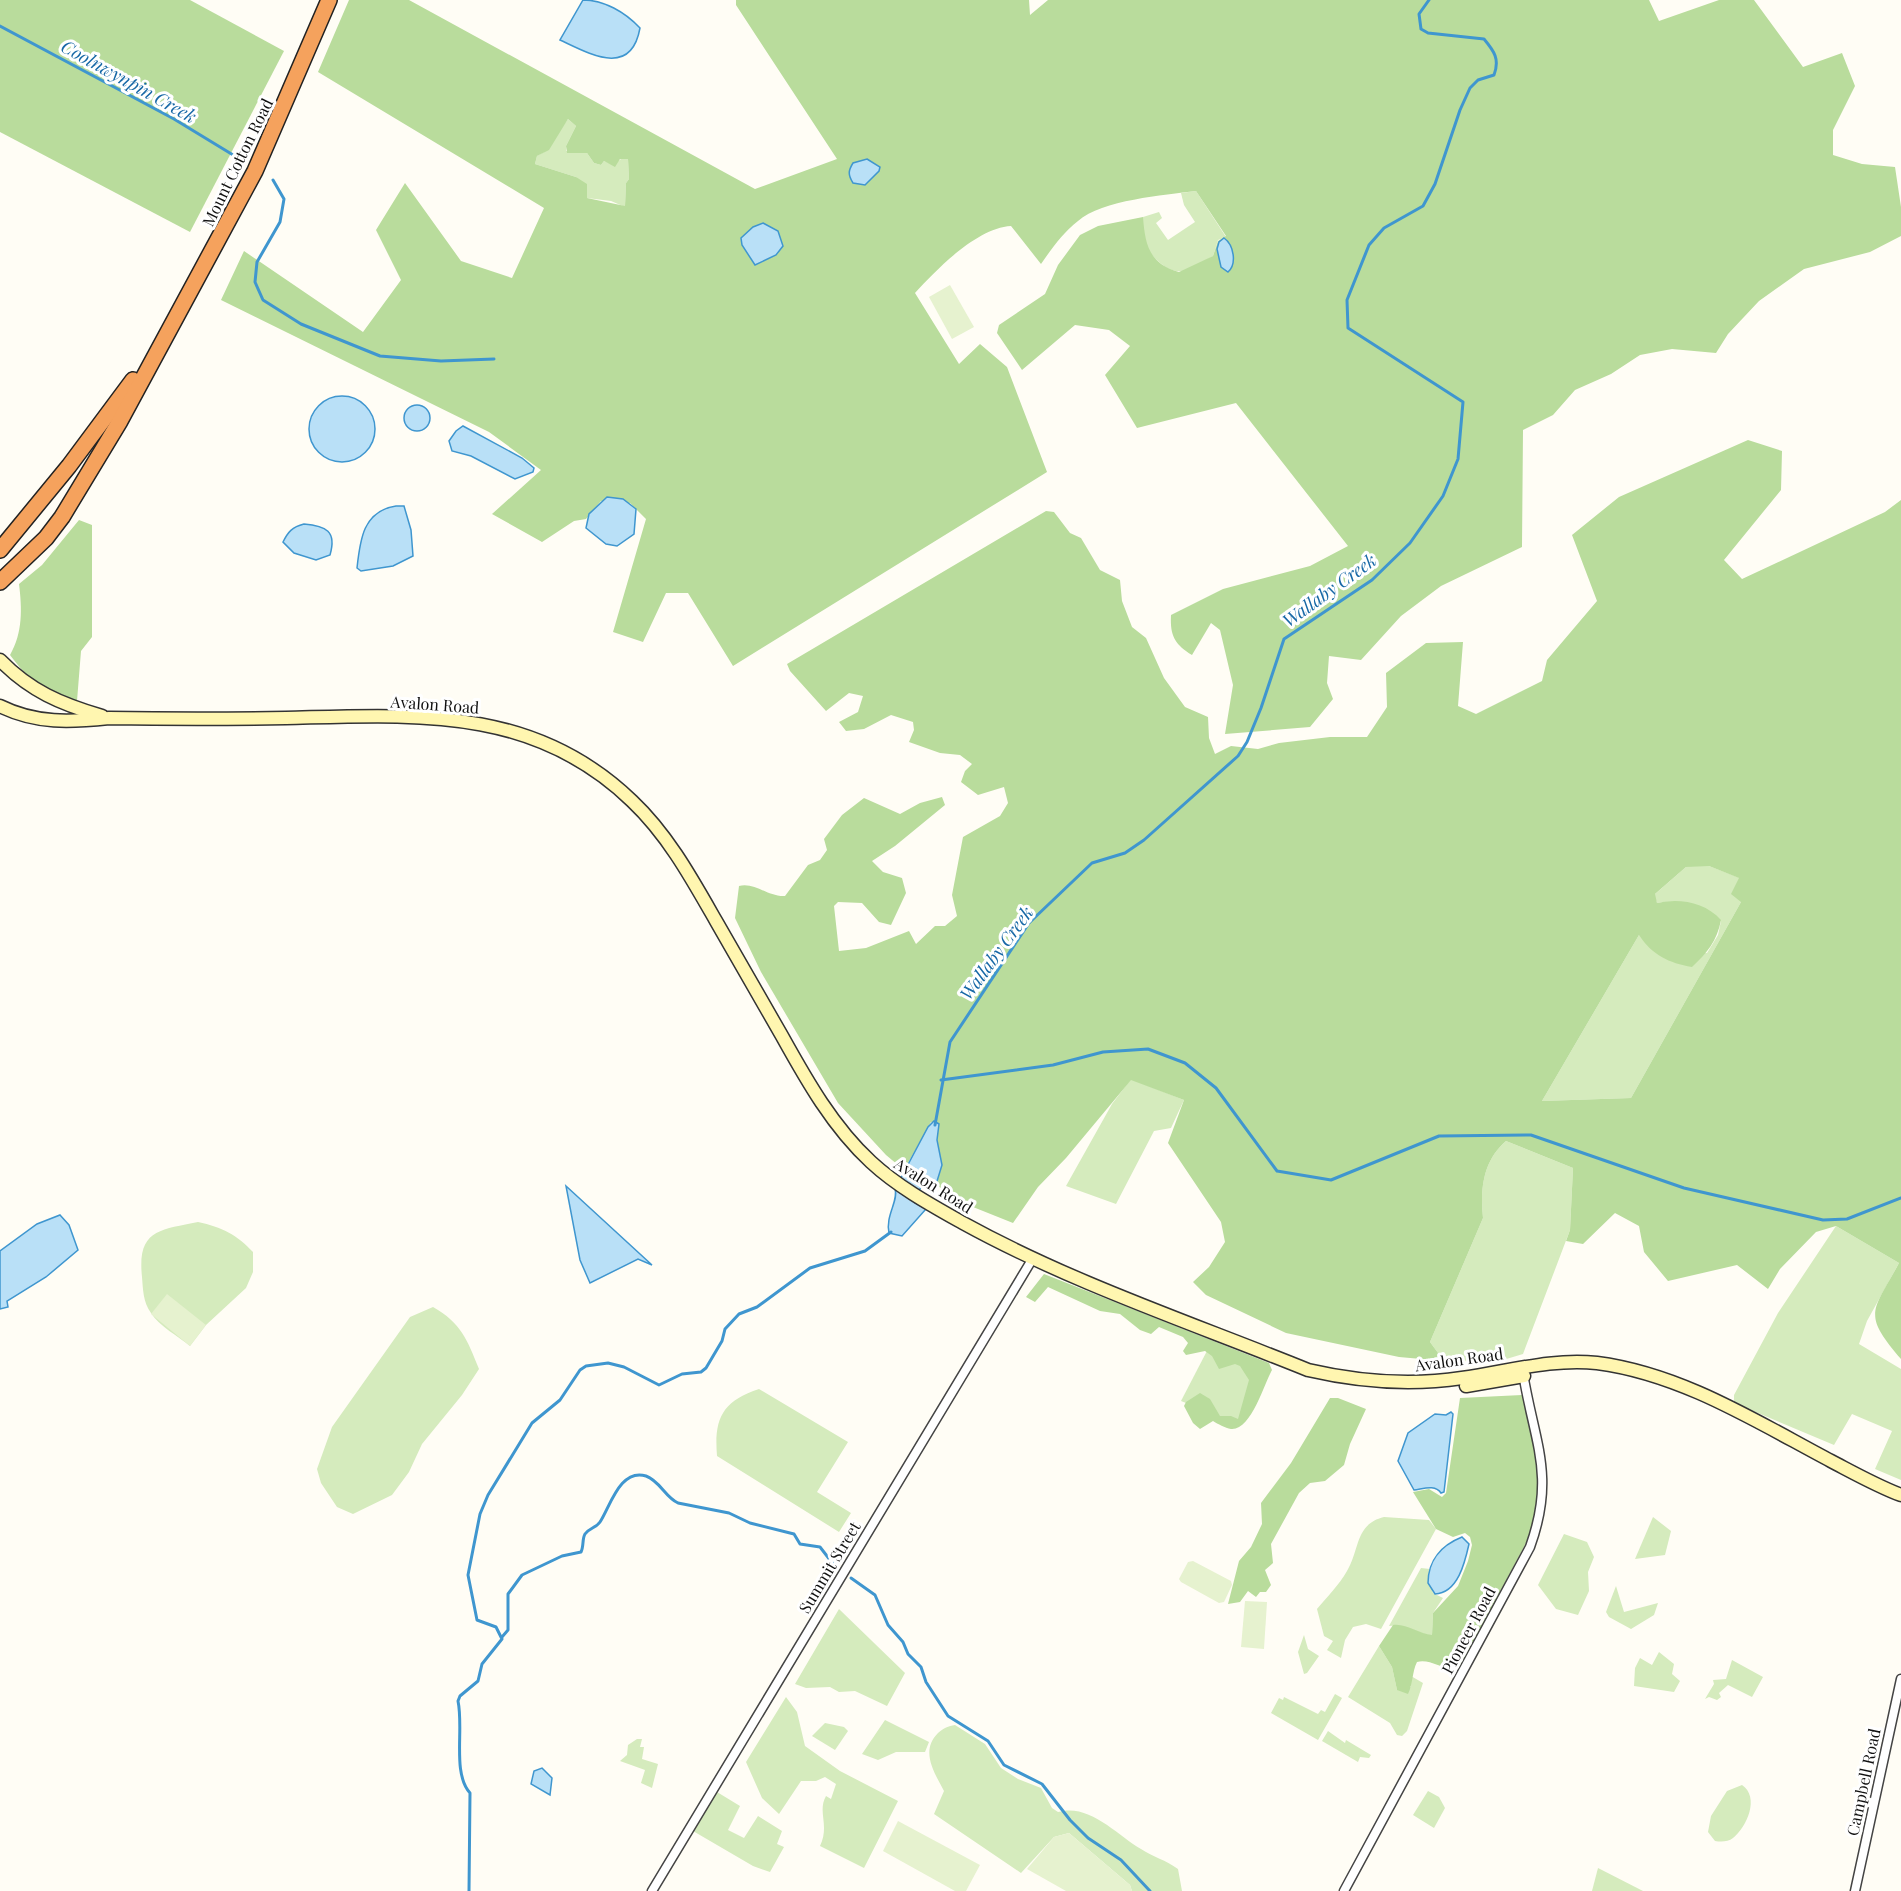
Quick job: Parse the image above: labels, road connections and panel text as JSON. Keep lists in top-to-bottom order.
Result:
{
  "streets": {
    "highway": ["Mount Cotton Road"],
    "street": [
      "Avalon Road",
      "Summit Street",
      "Pioneer Road",
      "Campbell Road"
    ]
  },
  "crossings": [
    ["Avalon Road", "Summit Street"],
    ["Avalon Road", "Pioneer Road"]
  ],
  "water": ["Coolnwynpin Creek", "Wallaby Creek"]
}
